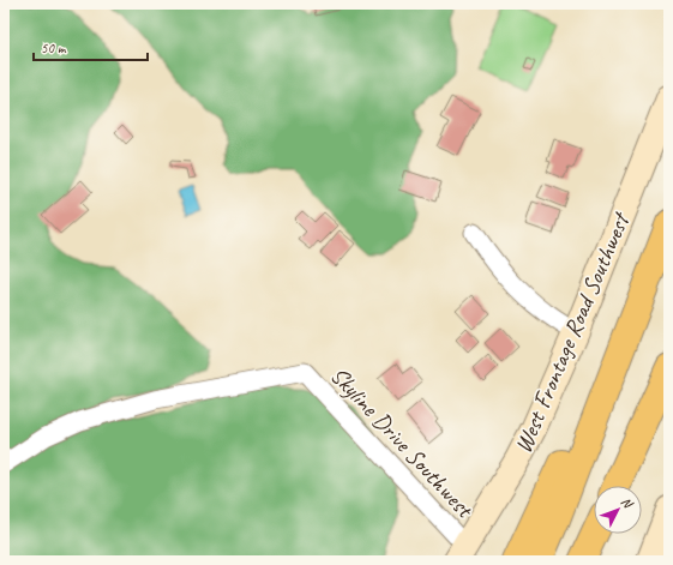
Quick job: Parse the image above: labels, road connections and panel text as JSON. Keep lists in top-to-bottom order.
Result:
{
  "streets": {
    "street": ["West Frontage Road Southwest", "Skyline Drive Southwest"]
  },
  "crossings": [
    ["West Frontage Road Southwest", "Skyline Drive Southwest"]
  ],
  "scale_bar": "50 m",
  "north": "top right"
}
